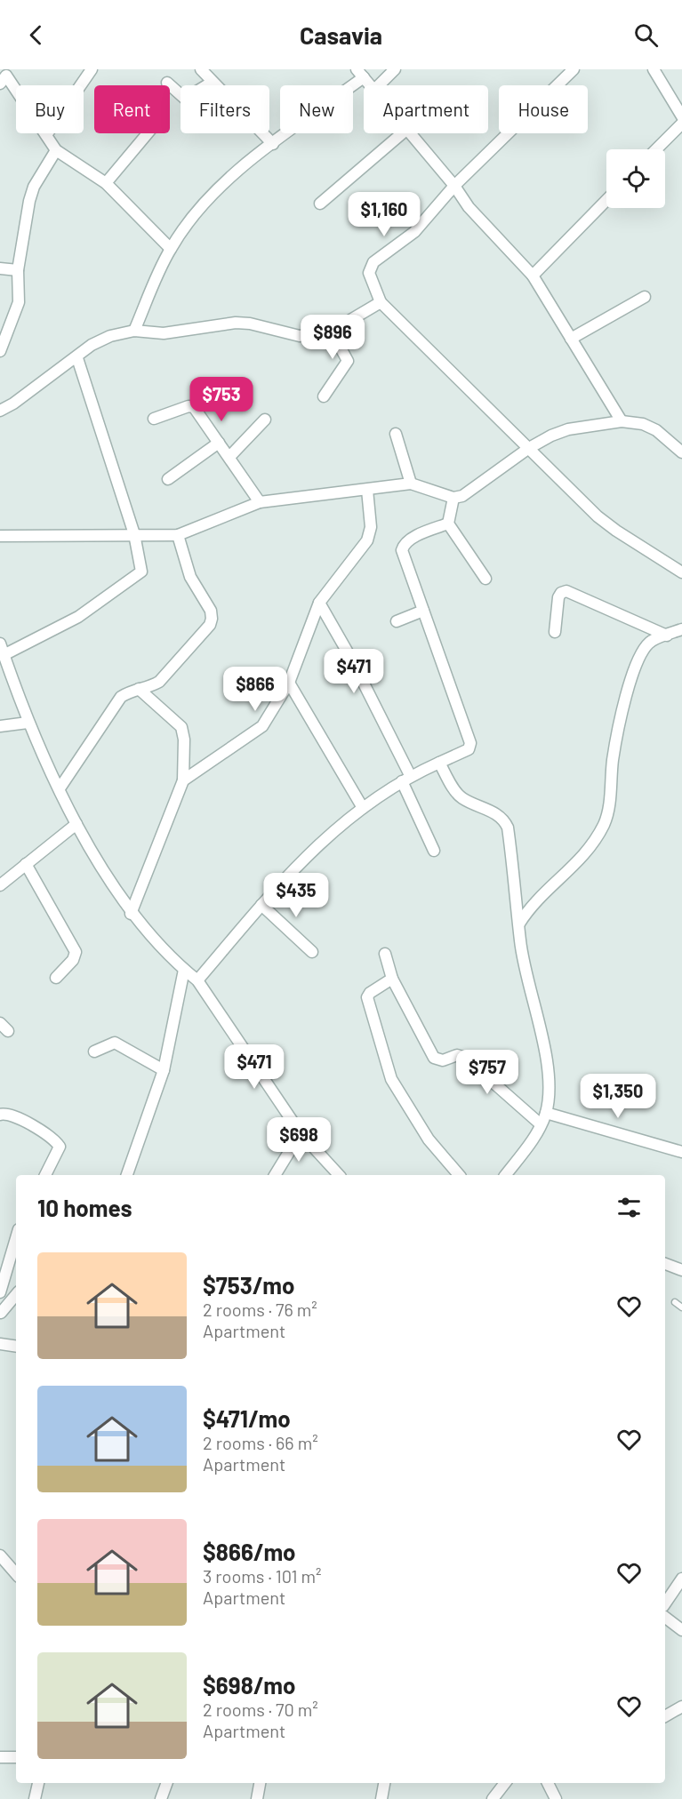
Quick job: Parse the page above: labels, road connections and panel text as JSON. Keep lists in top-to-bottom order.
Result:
{
  "page": {
    "header": "Casavia",
    "chip": [
      "Buy",
      "Rent",
      "Filters",
      "New",
      "Apartment",
      "House"
    ],
    "price": [
      "$1,160",
      "$896",
      "$753",
      "$471",
      "$866",
      "$435",
      "$471",
      "$757",
      "$1,350",
      "$698"
    ],
    "heading": "10 homes",
    "list": [
      {
        "name": "$753/mo",
        "note": "2 rooms · 76 m² · Apartment"
      },
      {
        "name": "$471/mo",
        "note": "2 rooms · 66 m² · Apartment"
      },
      {
        "name": "$866/mo",
        "note": "3 rooms · 101 m² · Apartment"
      },
      {
        "name": "$698/mo",
        "note": "2 rooms · 70 m² · Apartment"
      }
    ]
  }
}
